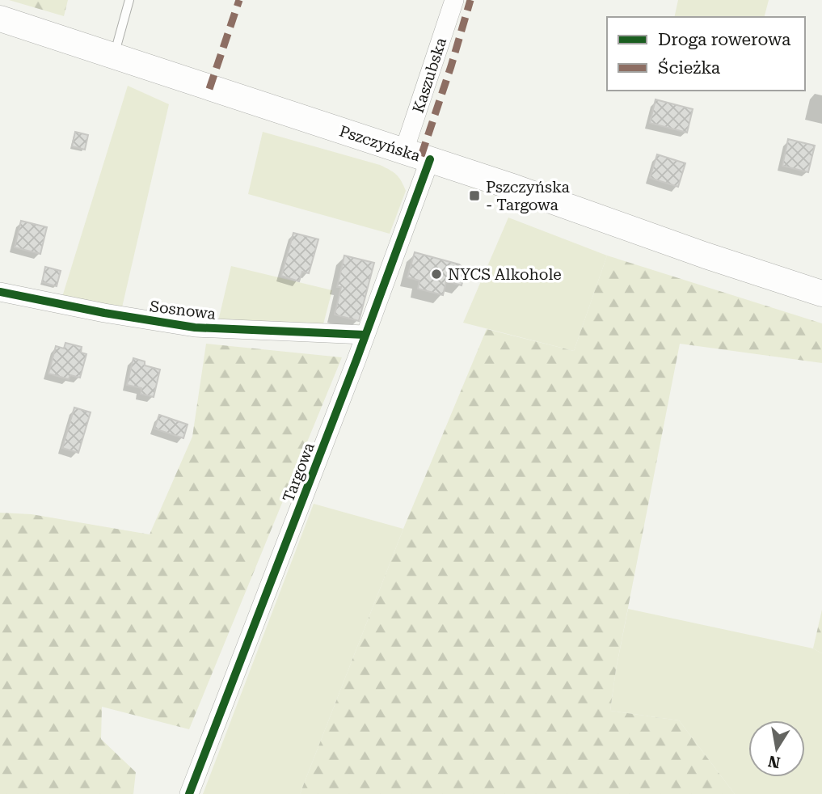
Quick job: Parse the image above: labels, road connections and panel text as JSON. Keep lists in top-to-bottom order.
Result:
{
  "streets": {
    "main road": ["Pszczyńska"],
    "street": ["Kaszubska", "Sosnowa", "Targowa"]
  },
  "crossings": [
    ["Kaszubska", "Pszczyńska"],
    ["Pszczyńska", "Targowa"],
    ["Sosnowa", "Targowa"]
  ],
  "places": {
    "transit": ["Pszczyńska - Targowa"],
    "other": ["NYCS Alkohole"]
  },
  "legend": ["Droga rowerowa", "Ścieżka"],
  "north": "bottom"
}
